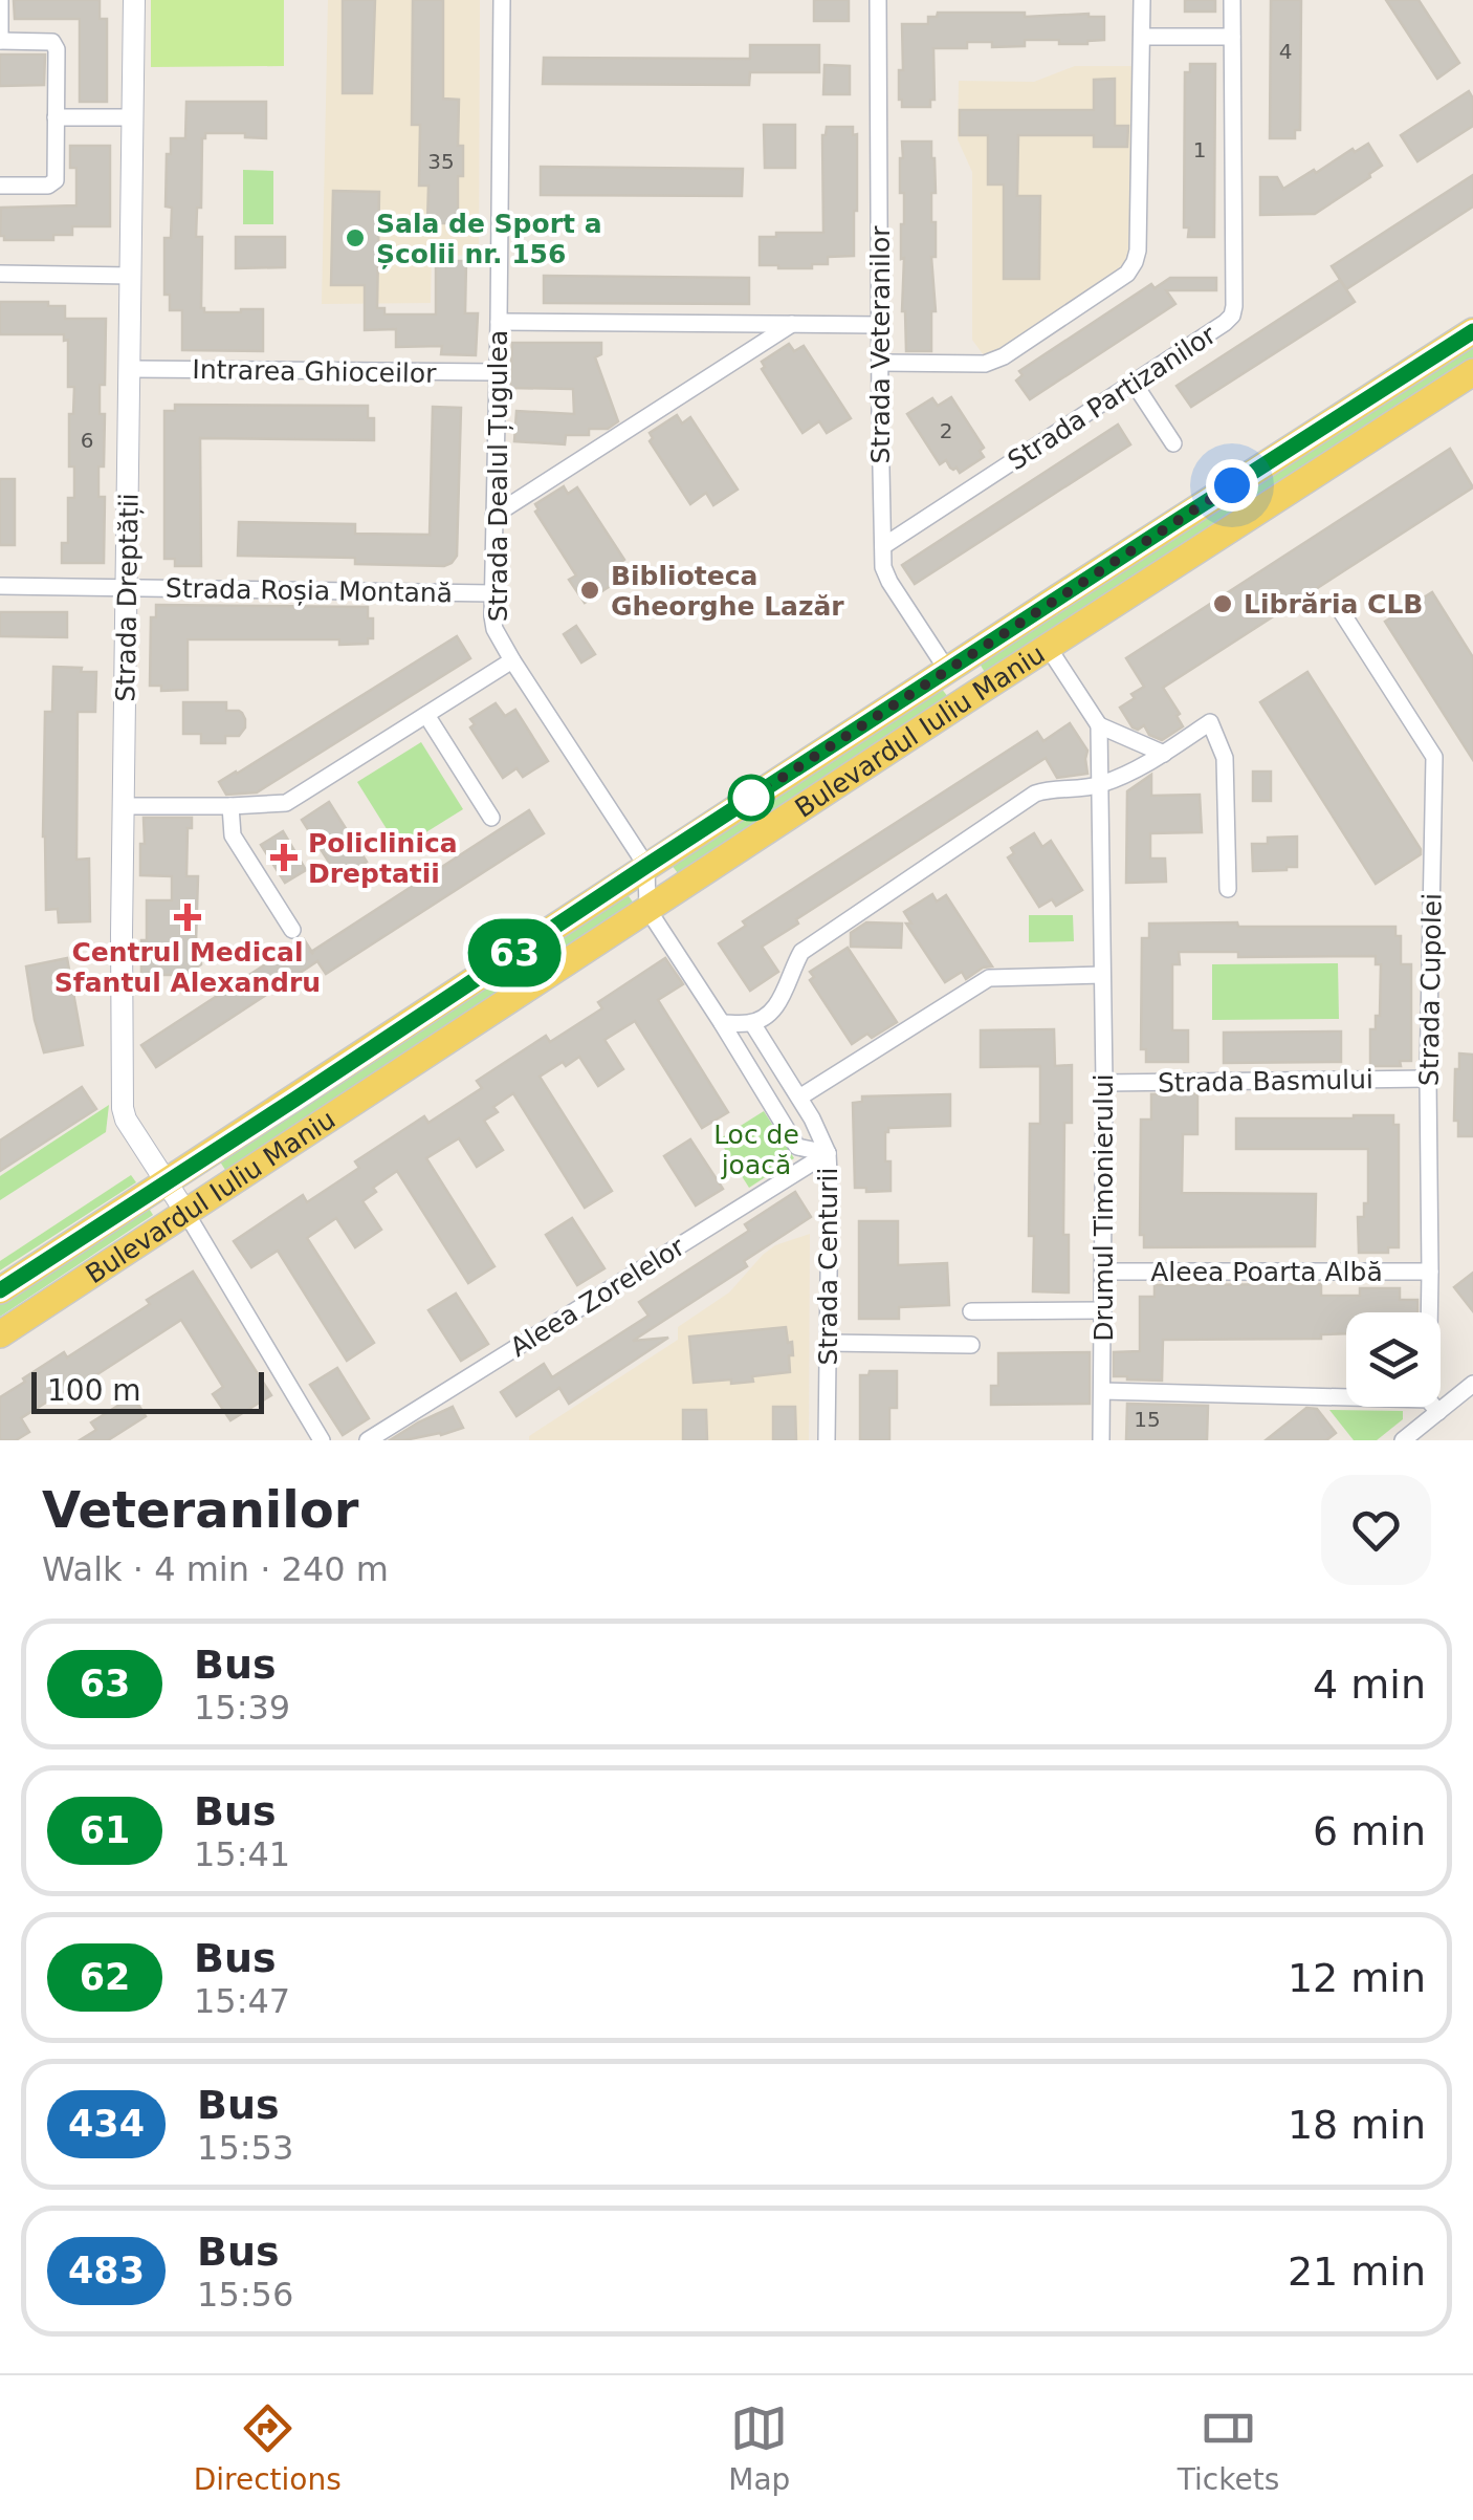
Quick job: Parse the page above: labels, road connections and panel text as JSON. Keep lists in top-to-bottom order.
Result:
{
  "streets": {
    "main road": ["Bulevardul Iuliu Maniu"],
    "street": [
      "Strada Veteranilor",
      "Intrarea Ghioceilor",
      "Strada Partizanilor",
      "Strada Dealul Țugulea",
      "Strada Roșia Montană",
      "Strada Dreptății",
      "Strada Cupolei",
      "Strada Basmului",
      "Drumul Timonierului",
      "Strada Centurii",
      "Aleea Poarta Albă",
      "Aleea Zorelelor"
    ]
  },
  "crossings": [
    ["Strada Veteranilor", "Strada Partizanilor"],
    ["Strada Veteranilor", "Bulevardul Iuliu Maniu"],
    ["Intrarea Ghioceilor", "Strada Dealul Țugulea"],
    ["Intrarea Ghioceilor", "Strada Dreptății"],
    ["Strada Dealul Țugulea", "Strada Roșia Montană"],
    ["Strada Dealul Țugulea", "Bulevardul Iuliu Maniu"],
    ["Strada Roșia Montană", "Strada Dreptății"],
    ["Strada Dreptății", "Bulevardul Iuliu Maniu"],
    ["Bulevardul Iuliu Maniu", "Strada Centurii"],
    ["Strada Cupolei", "Strada Basmului"],
    ["Strada Cupolei", "Aleea Poarta Albă"],
    ["Strada Basmului", "Drumul Timonierului"],
    ["Drumul Timonierului", "Aleea Poarta Albă"],
    ["Strada Centurii", "Aleea Zorelelor"]
  ],
  "parks": ["Loc de joacă"],
  "places": {
    "other": ["Sala de Sport a Școlii nr. 156", "Biblioteca Gheorghe Lazăr", "Librăria CLB"],
    "health": ["Policlinica Dreptatii", "Centrul Medical Sfantul Alexandru"]
  },
  "lines": ["bus line 63"],
  "house_numbers": [
    "4",
    "1",
    "35",
    "2",
    "6",
    "15"
  ],
  "scale_bar": "100 m",
  "page": {
    "on_map": "63",
    "scale": "100 m",
    "heading": ["Veteranilor", "Walk · 4 min · 240 m"],
    "list": [
      {
        "mark": "63",
        "name": "Bus",
        "note": "15:39",
        "value": "4 min"
      },
      {
        "mark": "61",
        "name": "Bus",
        "note": "15:41",
        "value": "6 min"
      },
      {
        "mark": "62",
        "name": "Bus",
        "note": "15:47",
        "value": "12 min"
      },
      {
        "mark": "434",
        "name": "Bus",
        "note": "15:53",
        "value": "18 min"
      },
      {
        "mark": "483",
        "name": "Bus",
        "note": "15:56",
        "value": "21 min"
      }
    ],
    "tabs": ["Directions", "Map", "Tickets"]
  }
}
